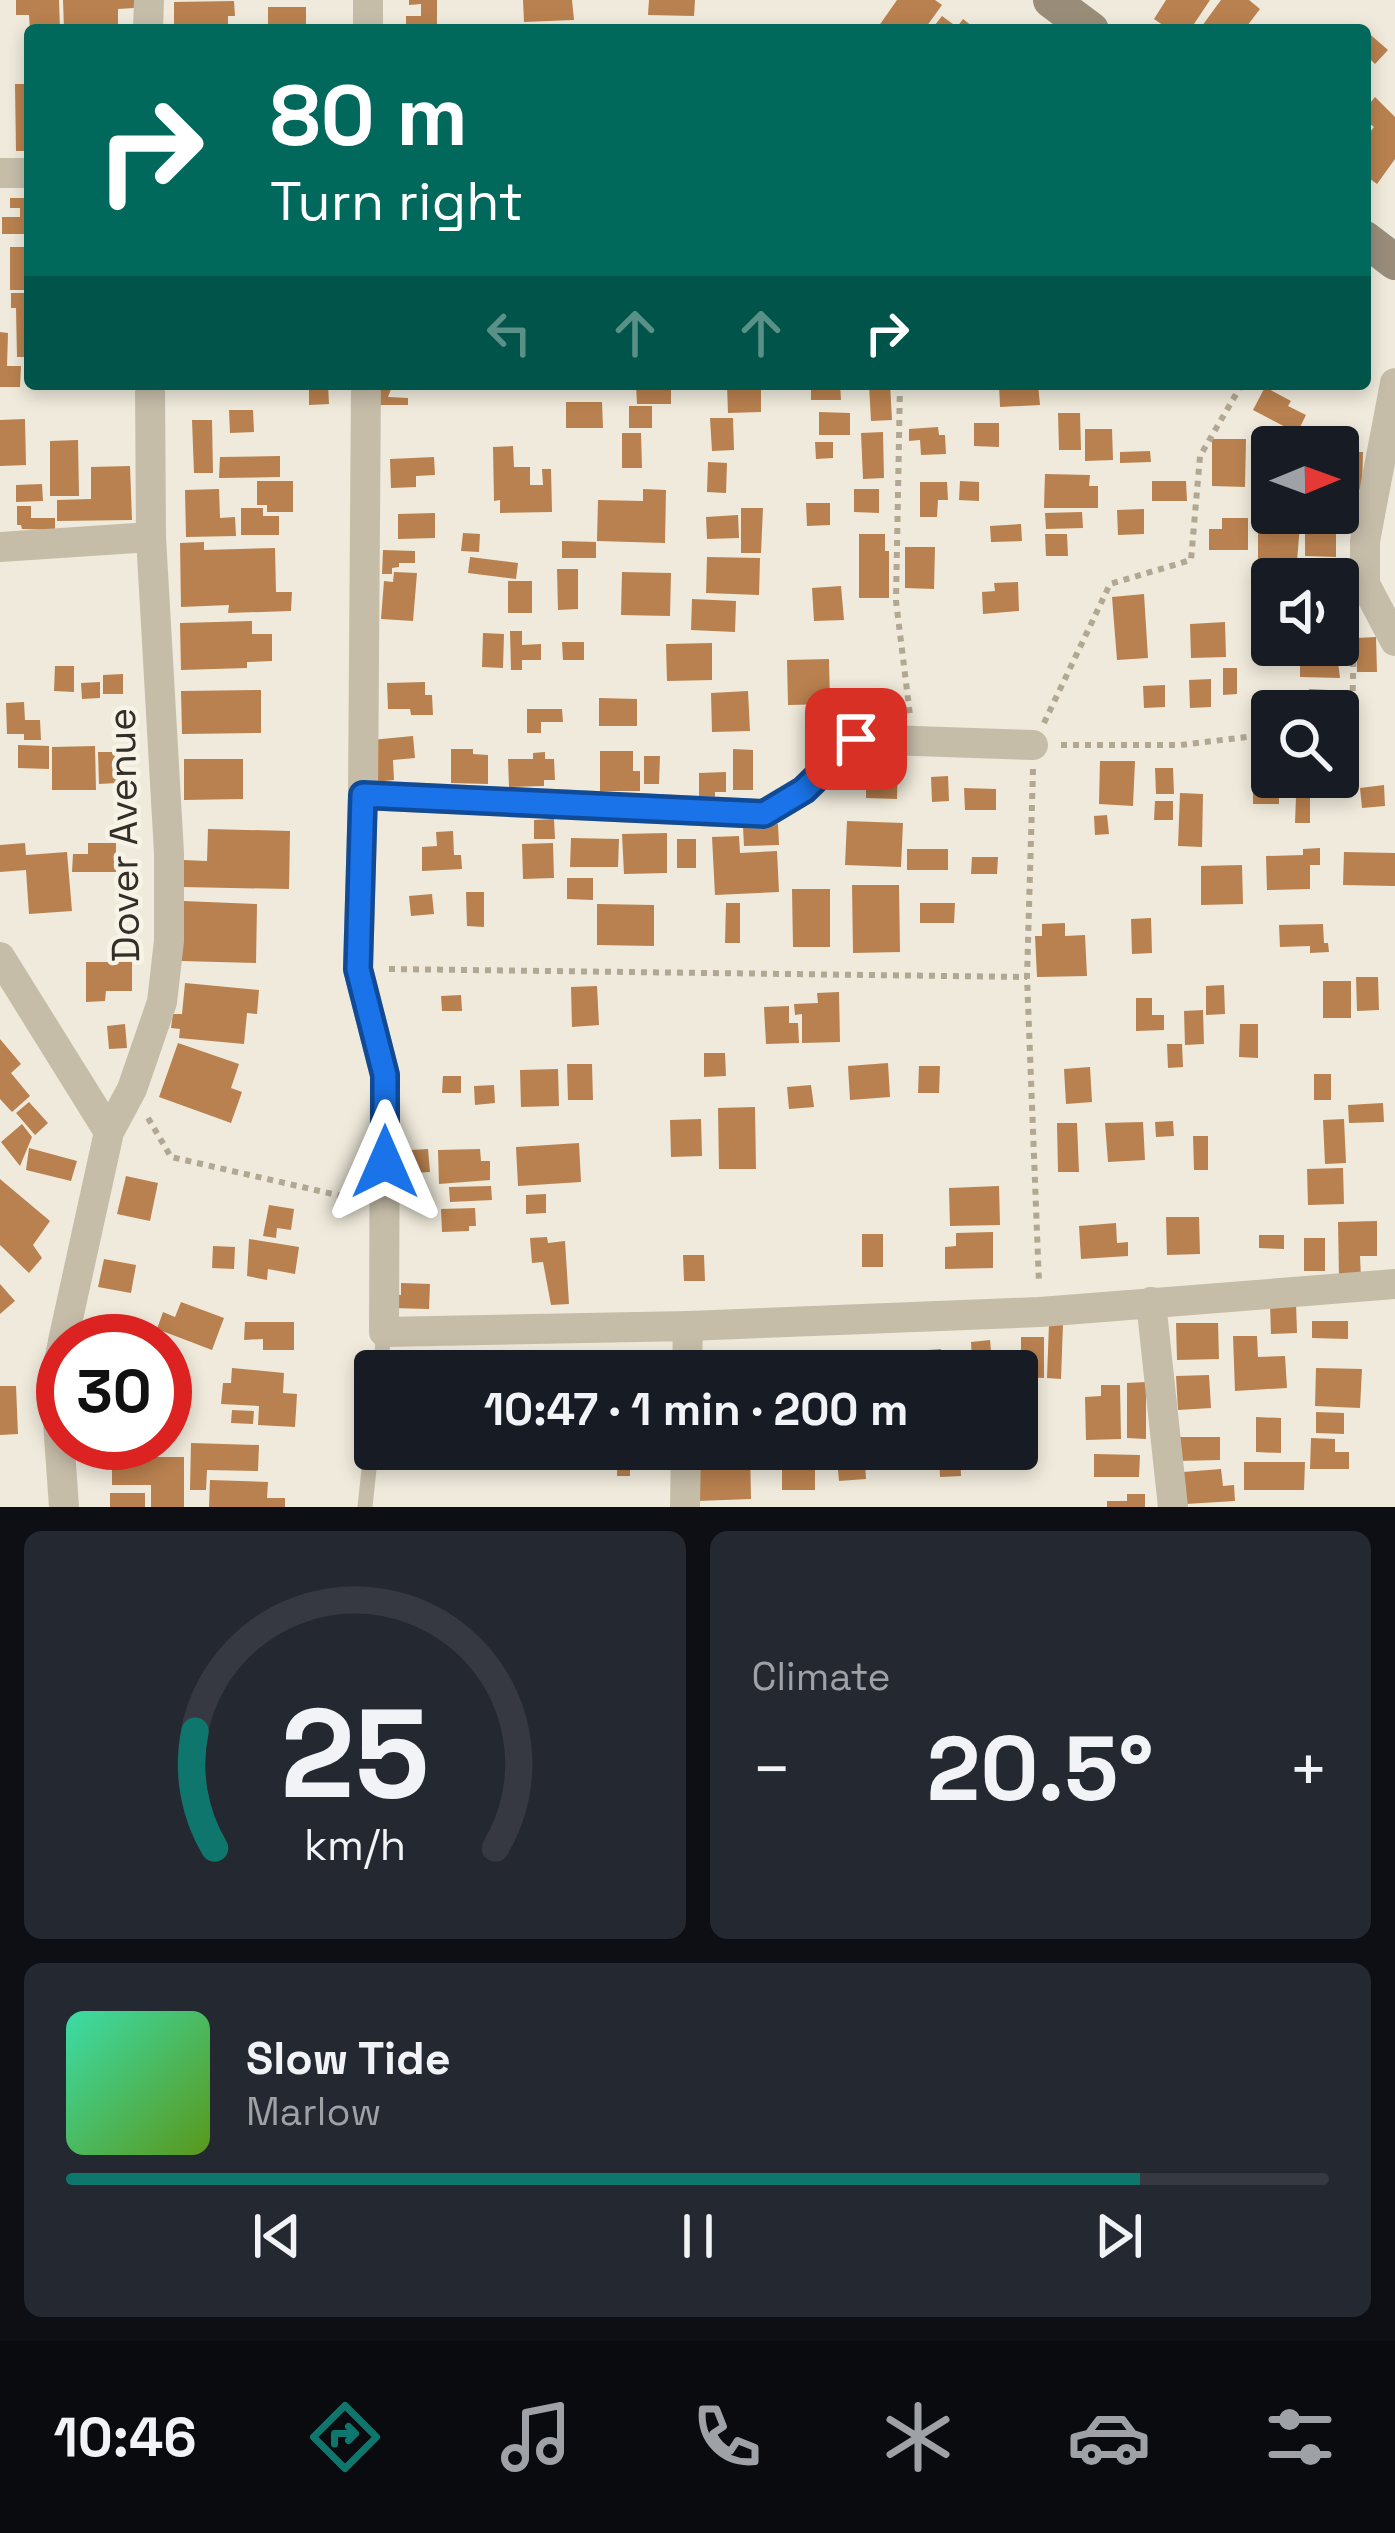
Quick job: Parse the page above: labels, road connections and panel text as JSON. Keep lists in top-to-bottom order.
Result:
{
  "streets": {
    "street": ["Dover Avenue"]
  },
  "north": "right",
  "page": {
    "turn": ["80 m", "Turn right"],
    "limit": "30",
    "trip": "10:47 · 1 min · 200 m",
    "tile": "Climate",
    "heat": ["−", "20.5°", "+"],
    "song": ["Slow Tide", "Marlow"],
    "tabs": "10:46",
    "gauge": ["25", "km/h"]
  }
}
